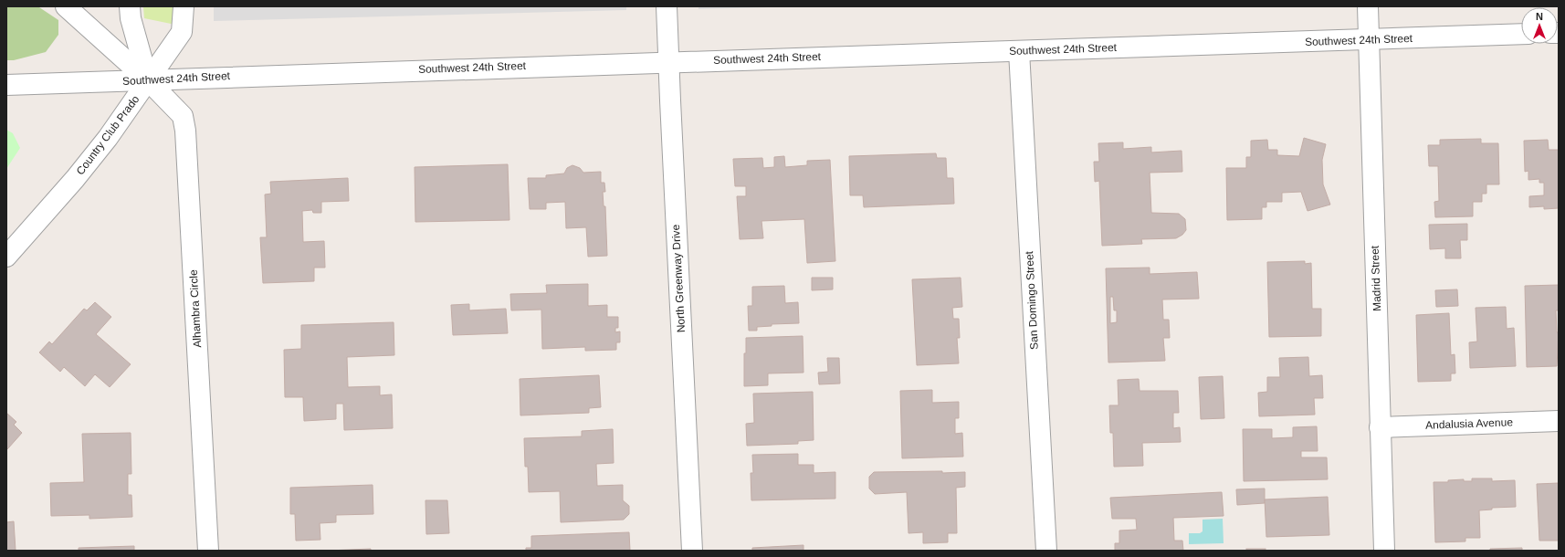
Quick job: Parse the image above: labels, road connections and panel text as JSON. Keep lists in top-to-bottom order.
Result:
{
  "streets": {
    "street": [
      "Southwest 24th Street",
      "Country Club Prado",
      "North Greenway Drive",
      "Madrid Street",
      "San Domingo Street",
      "Alhambra Circle",
      "Andalusia Avenue"
    ]
  },
  "crossings": [
    ["Southwest 24th Street", "Country Club Prado"],
    ["Southwest 24th Street", "North Greenway Drive"],
    ["Southwest 24th Street", "Madrid Street"],
    ["Southwest 24th Street", "San Domingo Street"],
    ["Southwest 24th Street", "Alhambra Circle"],
    ["Country Club Prado", "Alhambra Circle"],
    ["Madrid Street", "Andalusia Avenue"]
  ],
  "north": "top"
}
